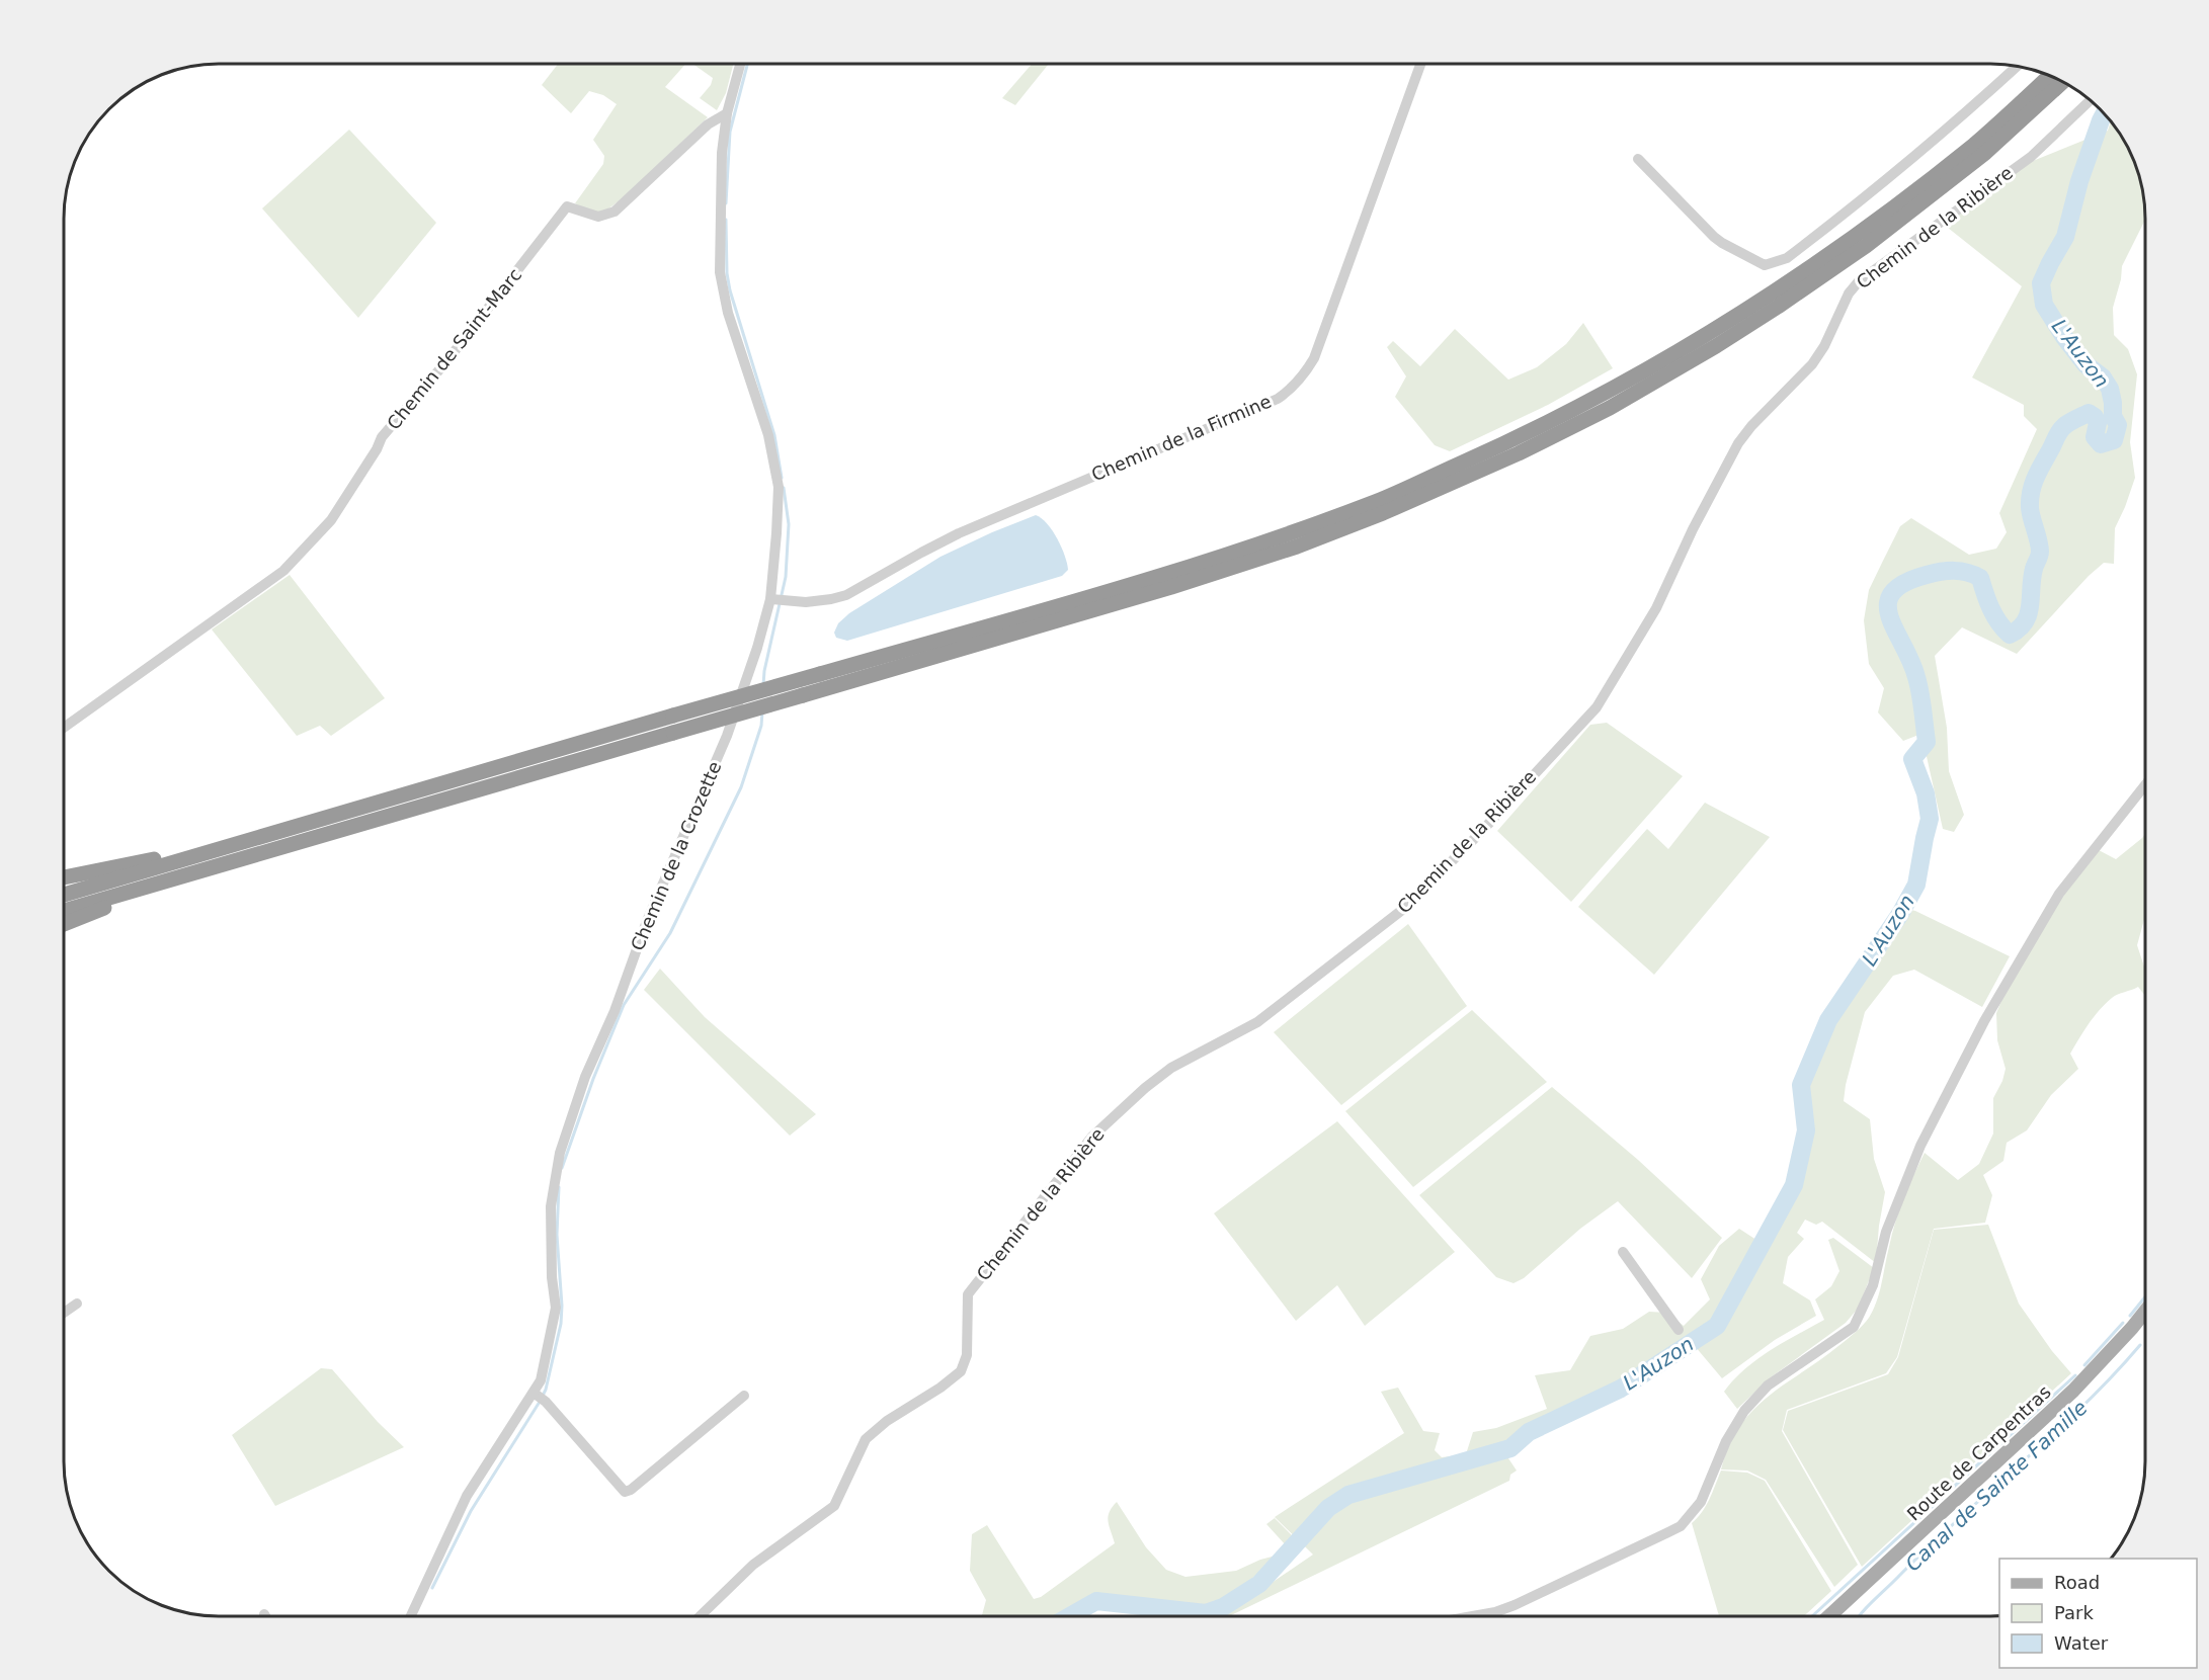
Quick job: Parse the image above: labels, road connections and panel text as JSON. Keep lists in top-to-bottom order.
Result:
{
  "streets": {
    "main road": ["Route de Carpentras"],
    "street": [
      "Chemin de la Ribière",
      "Chemin de Saint-Marc",
      "Chemin de la Firmine",
      "Chemin de la Crozette"
    ]
  },
  "crossings": [
    ["Chemin de Saint-Marc", "Chemin de la Crozette"],
    ["Chemin de la Firmine", "Chemin de la Crozette"]
  ],
  "water": ["L'Auzon", "Canal de Sainte Famille"],
  "legend": ["Road", "Park", "Water"]
}
